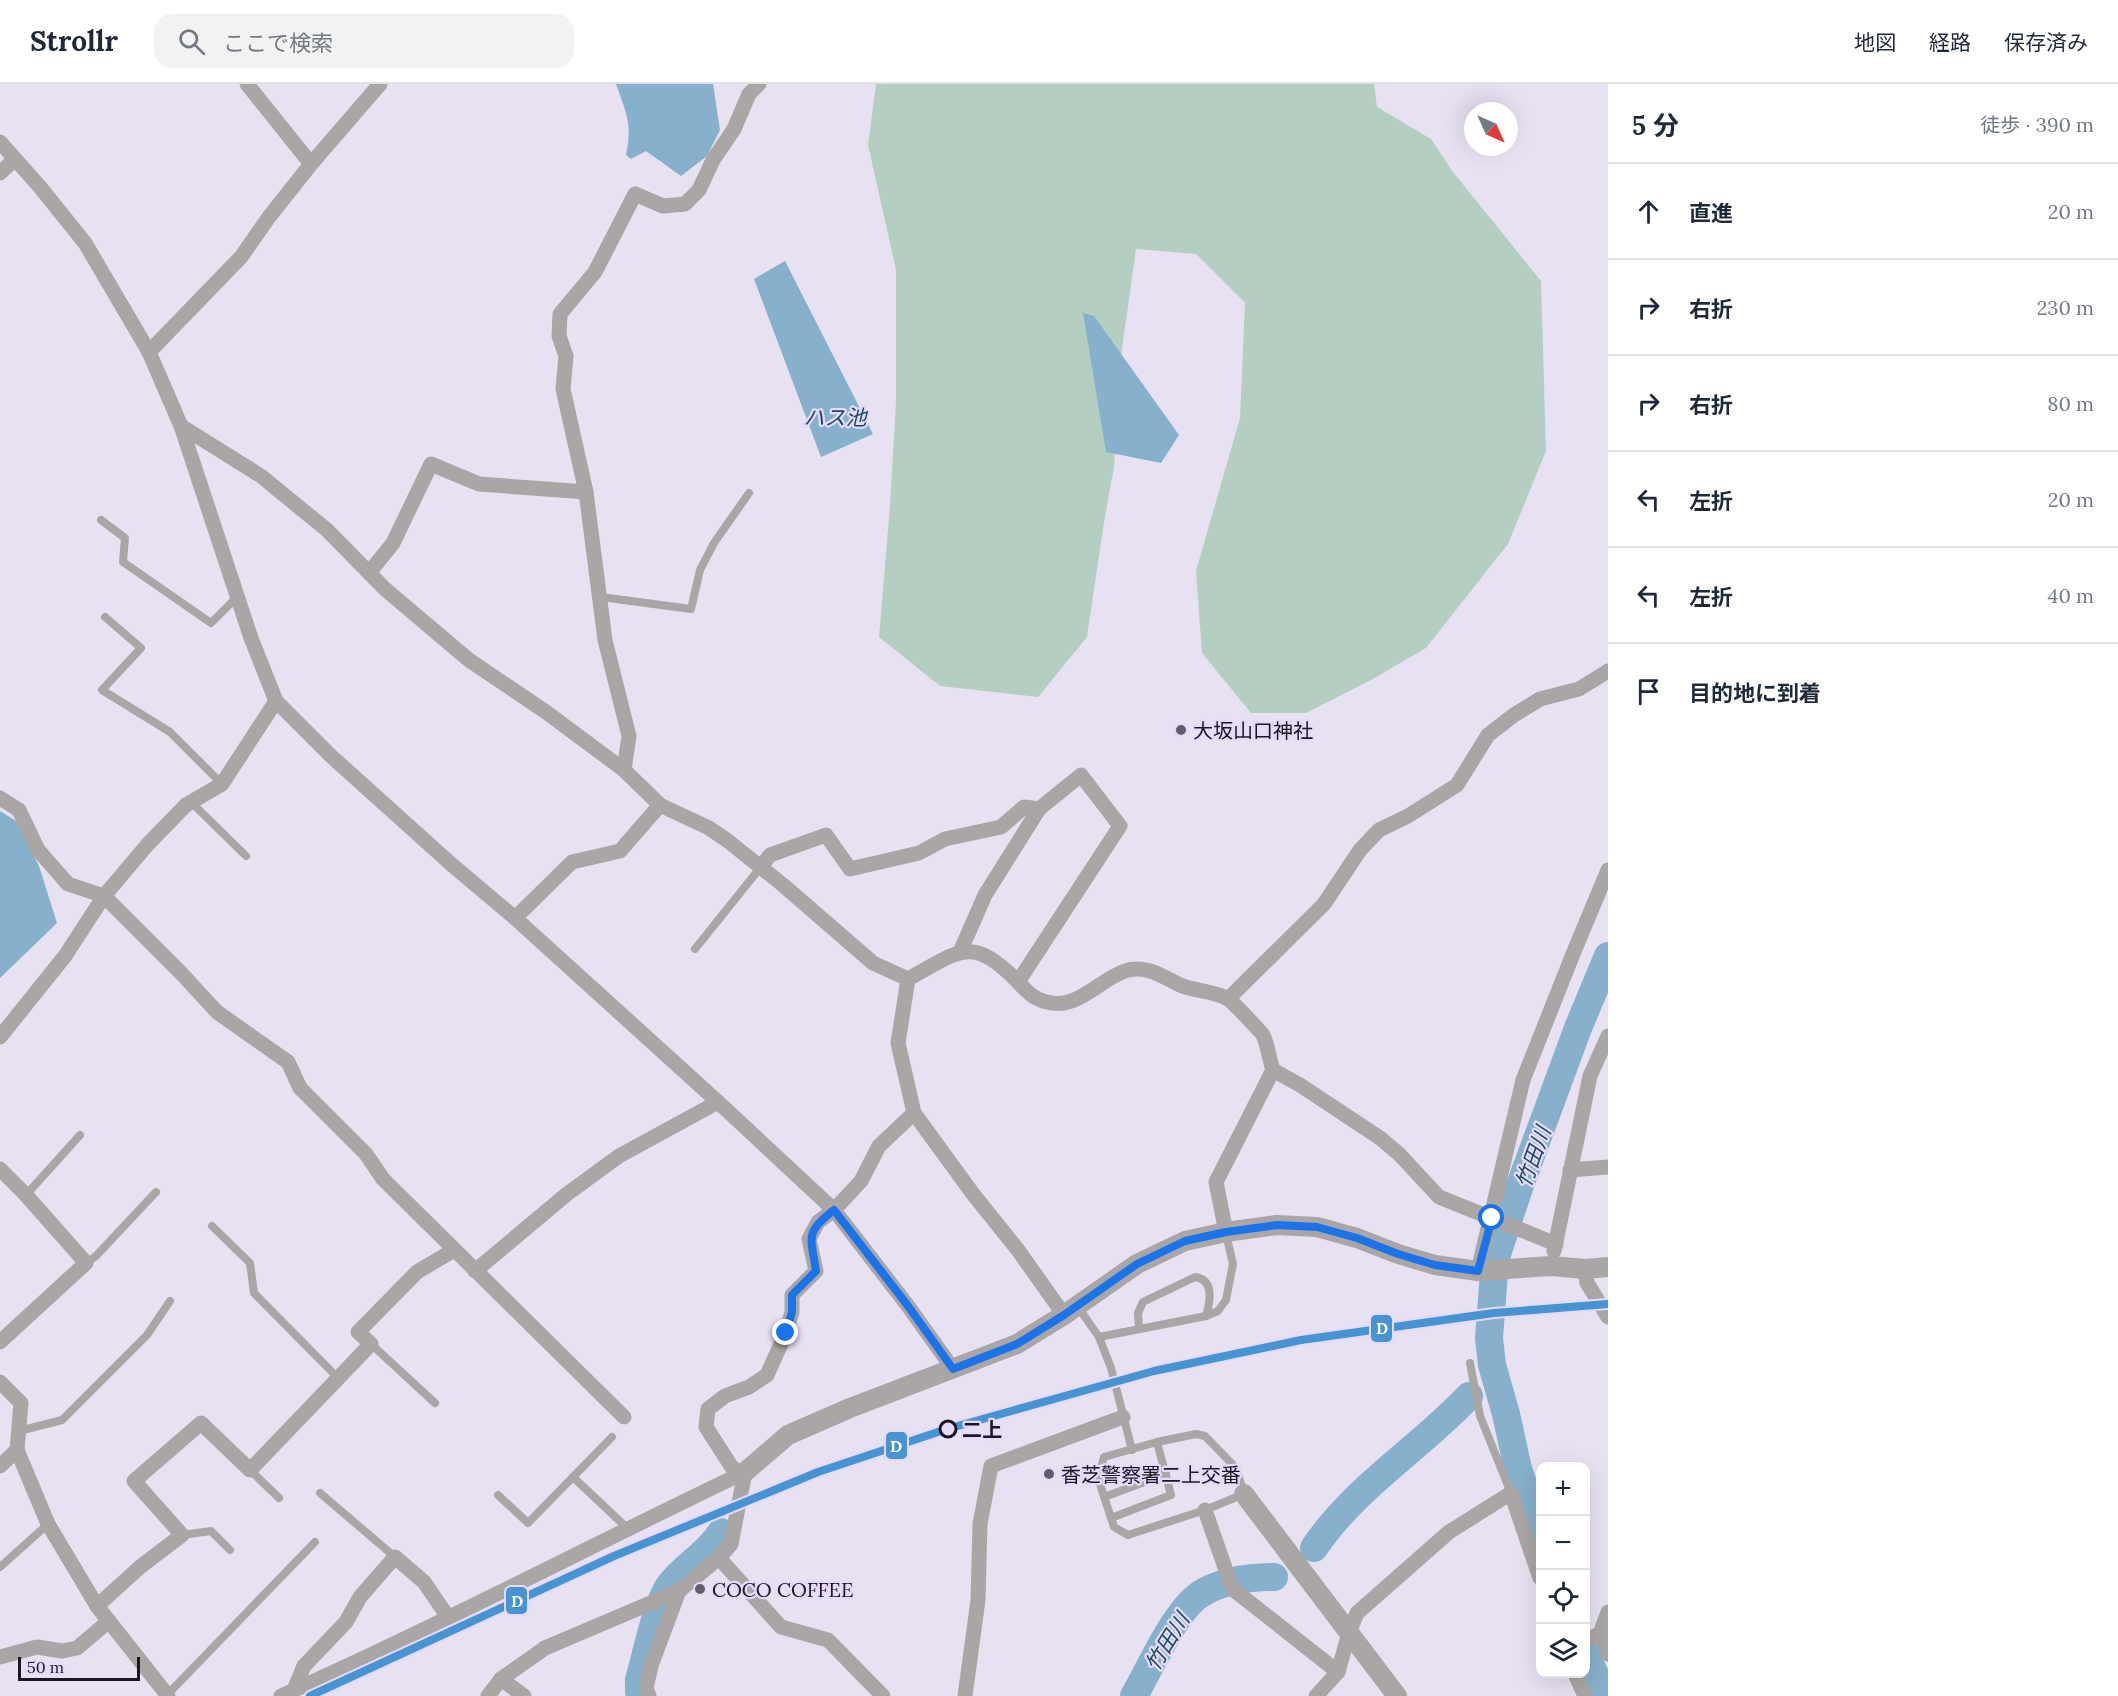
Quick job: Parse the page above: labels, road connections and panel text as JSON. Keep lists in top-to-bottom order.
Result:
{
  "water": ["ハス池", "竹田川"],
  "places": [
    "大坂山口神社",
    "二上",
    "香芝警察署二上交番",
    "COCO COFFEE"
  ],
  "lines": ["transit line D"],
  "scale_bar": "50 m",
  "north": "bottom right",
  "page": {
    "header": "Strollr",
    "search": "ここで検索",
    "nav": ["地図", "経路", "保存済み"],
    "heading": ["5 分", "徒歩 · 390 m"],
    "list": [
      ["直進", "20 m"],
      ["右折", "230 m"],
      ["右折", "80 m"],
      ["左折", "20 m"],
      ["左折", "40 m"],
      "目的地に到着"
    ],
    "map_buttons": ["+", "−"],
    "scale": "50 m"
  }
}
